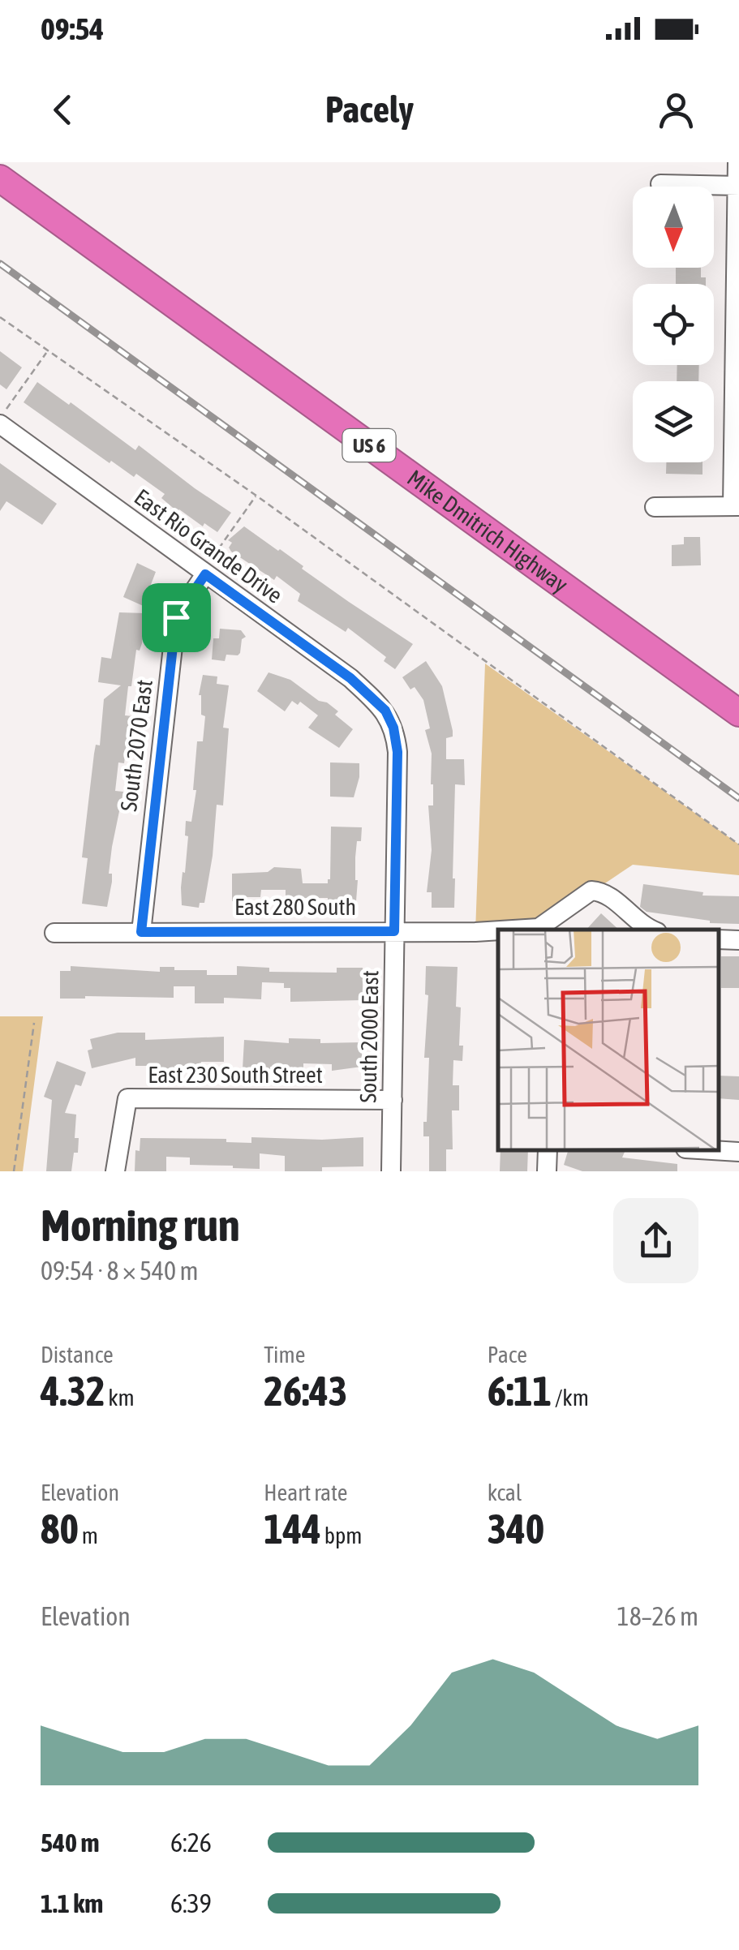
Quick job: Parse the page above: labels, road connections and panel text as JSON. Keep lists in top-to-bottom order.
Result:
{
  "streets": {
    "highway": ["US 6", "Mike Dmitrich Highway"],
    "street": [
      "East Rio Grande Drive",
      "South 2070 East",
      "East 280 South",
      "South 2000 East",
      "East 230 South Street"
    ]
  },
  "crossings": [
    ["East Rio Grande Drive", "South 2070 East"],
    ["East Rio Grande Drive", "South 2000 East"],
    ["South 2070 East", "East 280 South"],
    ["East 280 South", "South 2000 East"],
    ["South 2000 East", "East 230 South Street"]
  ],
  "north": "bottom",
  "page": {
    "status": "09:54",
    "header": "Pacely",
    "heading": ["Morning run", "09:54 · 8 × 540 m"],
    "stats": [
      ["Distance", "4.32 km"],
      ["Time", "26:43"],
      ["Pace", "6:11 /km"],
      ["Elevation", "80 m"],
      ["Heart rate", "144 bpm"],
      ["kcal", "340"]
    ],
    "chart": ["Elevation", "18–26 m"],
    "list": [
      {
        "name": "540 m",
        "note": "6:26"
      },
      {
        "name": "1.1 km",
        "note": "6:39"
      }
    ]
  }
}
